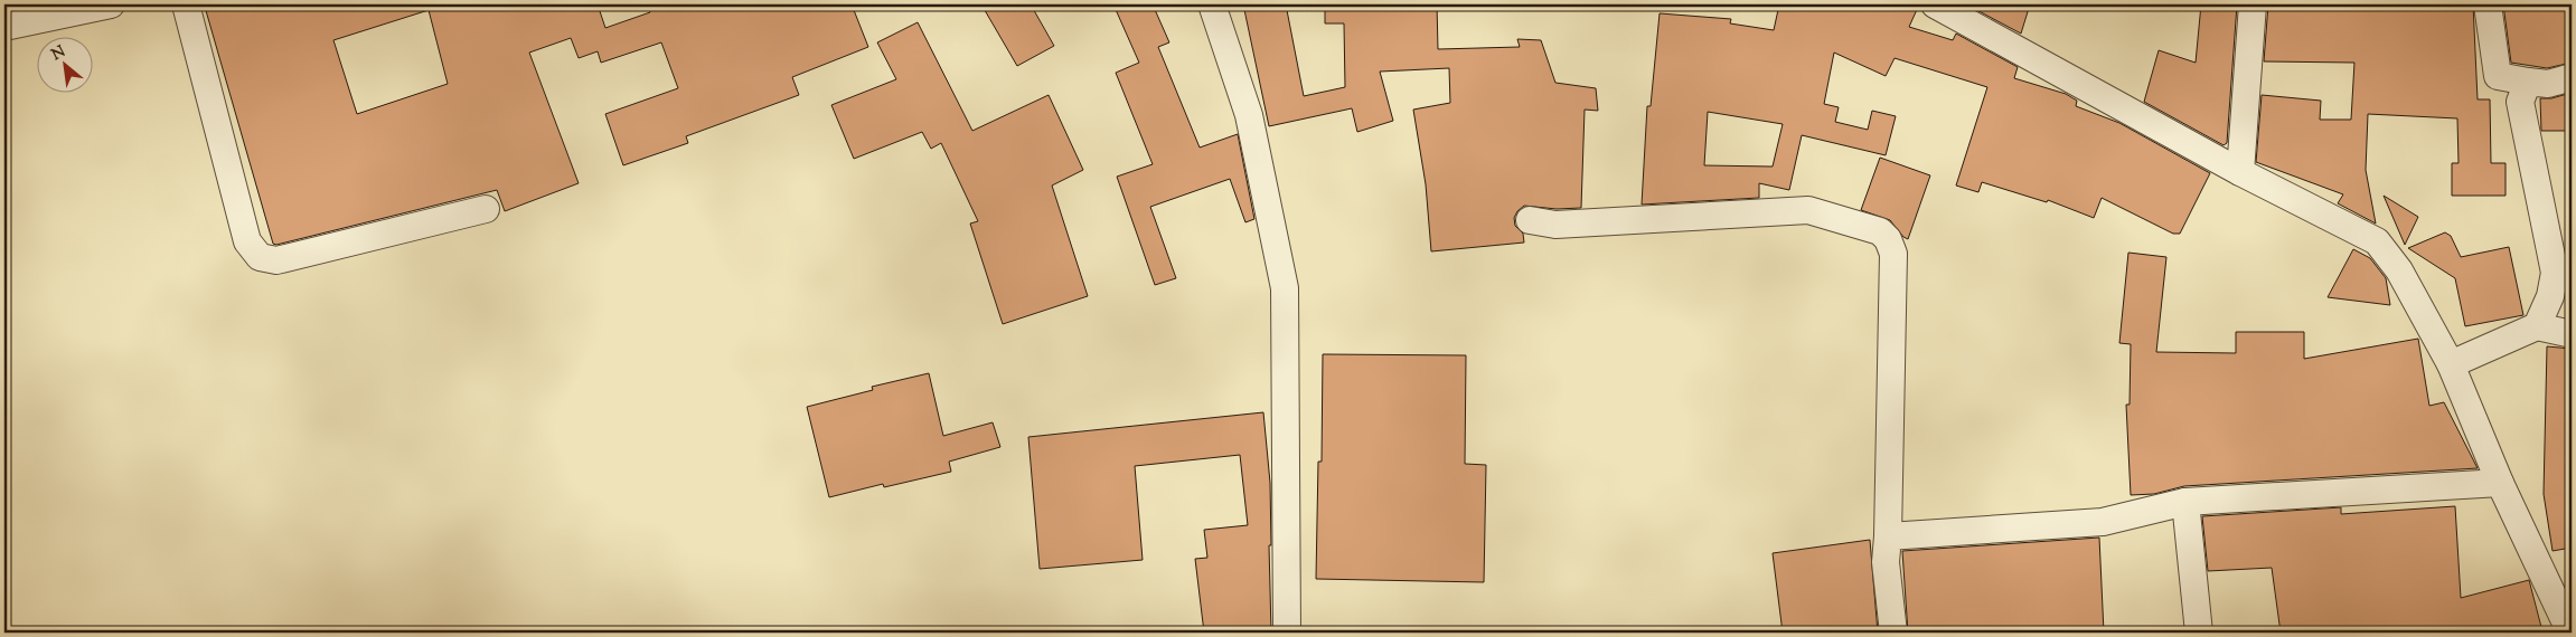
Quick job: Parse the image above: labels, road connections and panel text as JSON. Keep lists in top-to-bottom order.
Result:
{
  "north": "top left"
}
